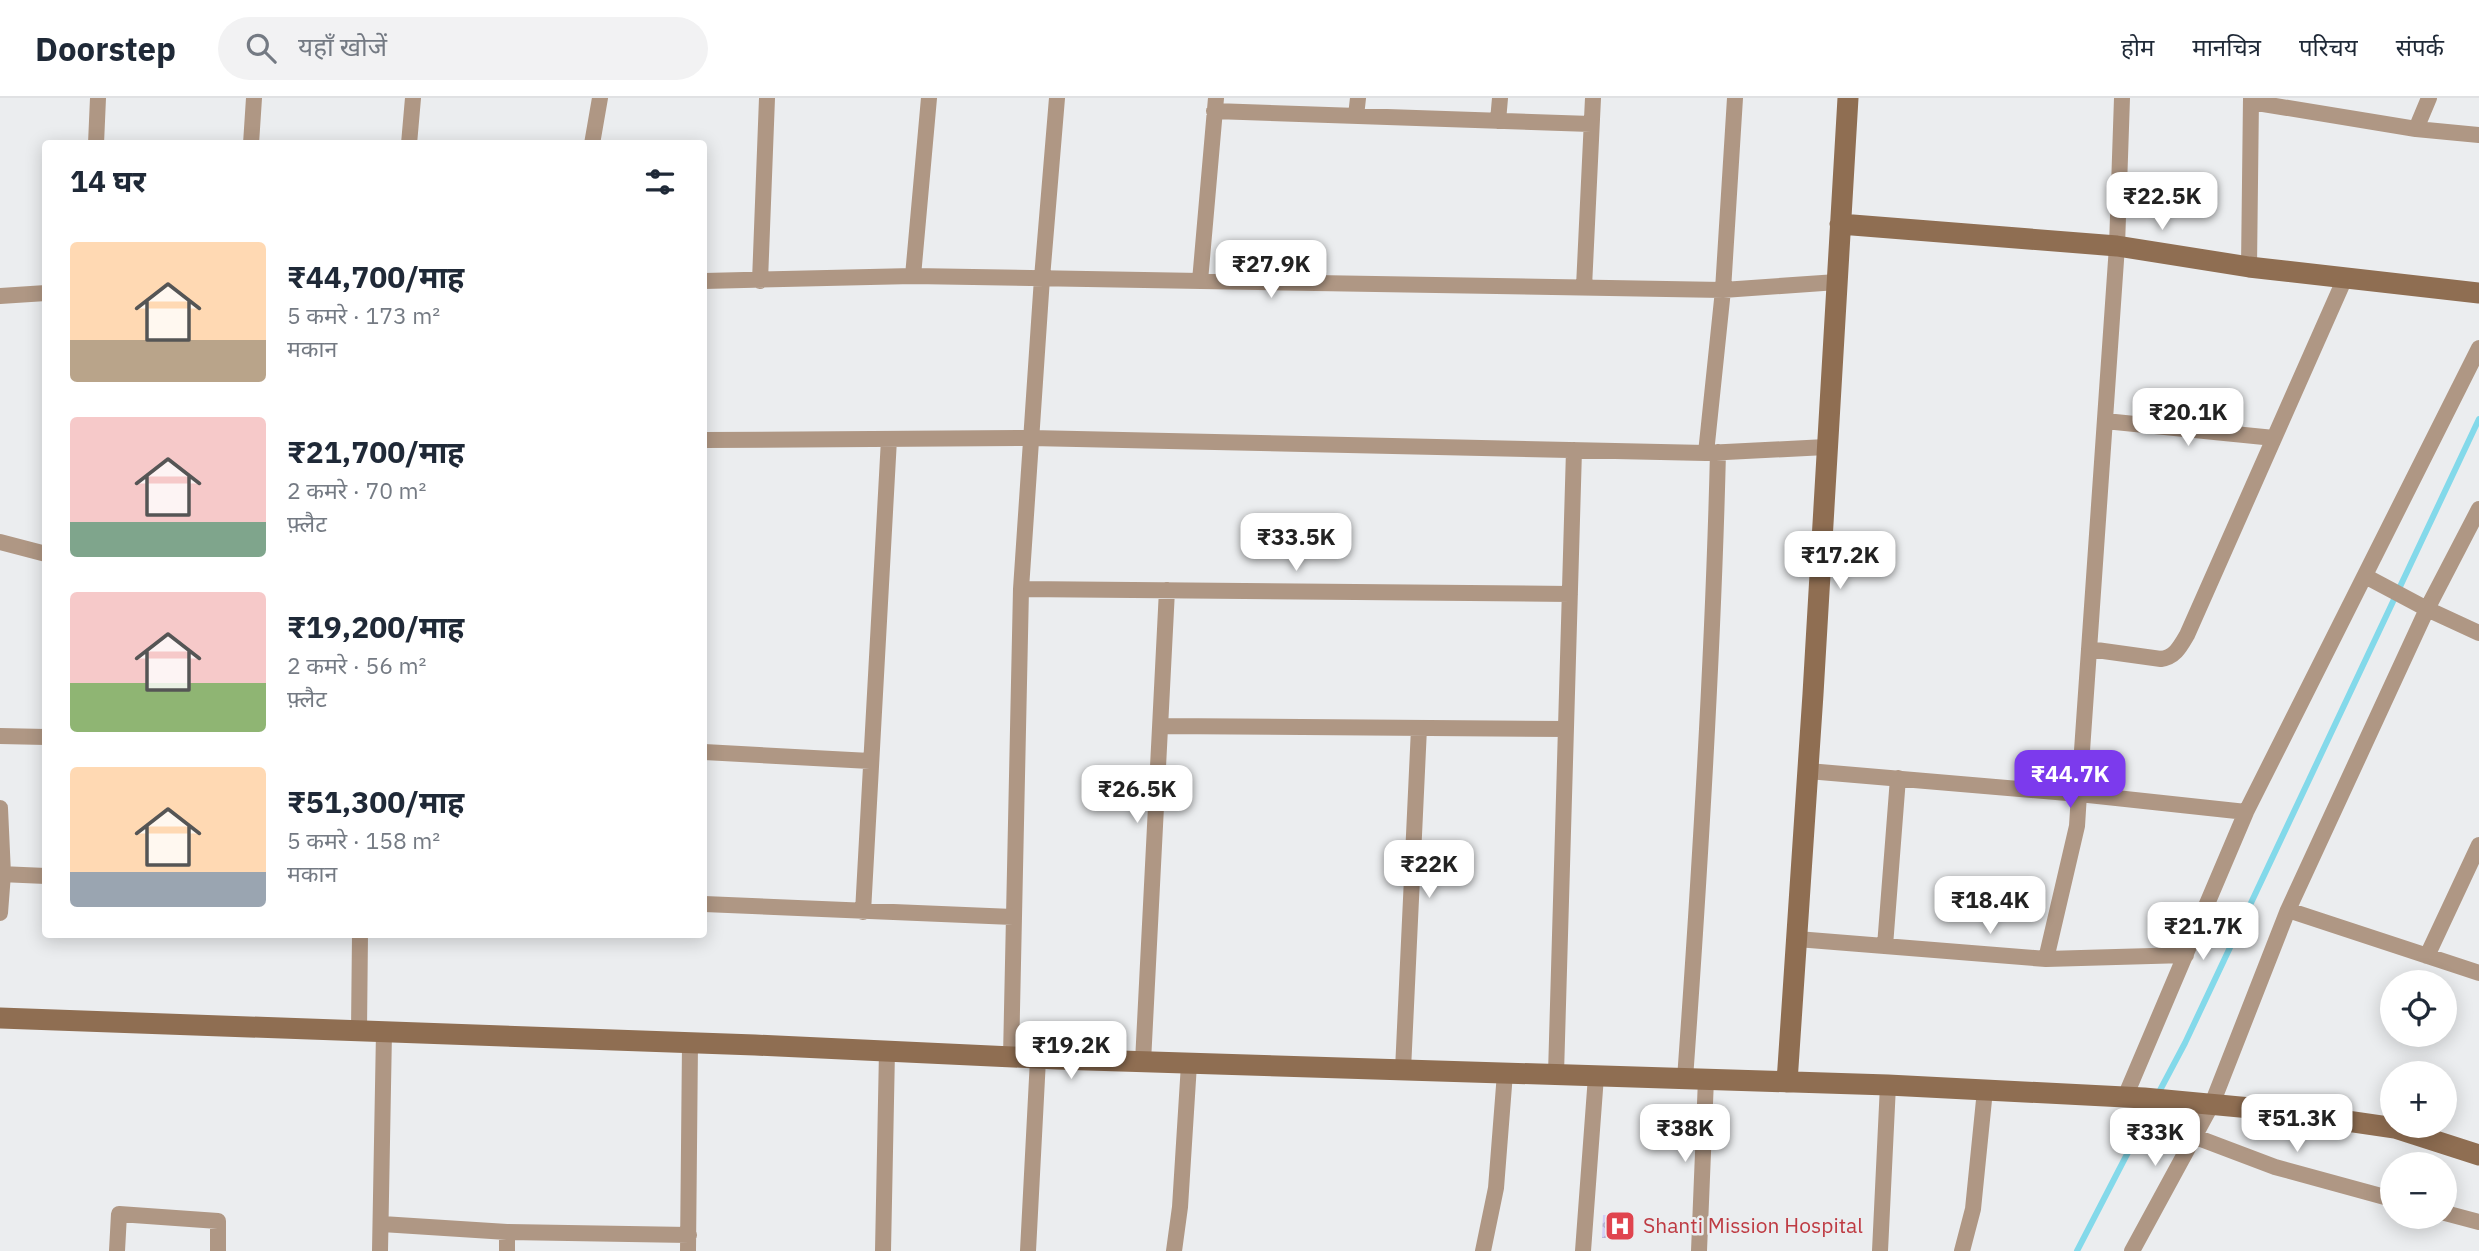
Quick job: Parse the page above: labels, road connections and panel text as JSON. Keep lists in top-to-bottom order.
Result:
{
  "places": {
    "hospital": ["Shanti Mission Hospital"]
  },
  "page": {
    "header": "Doorstep",
    "search": "यहाँ खोजें",
    "nav": [
      "होम",
      "मानचित्र",
      "परिचय",
      "संपर्क"
    ],
    "heading": "14 घर",
    "price": [
      "₹22.5K",
      "₹27.9K",
      "₹20.1K",
      "₹33.5K",
      "₹17.2K",
      "₹44.7K",
      "₹26.5K",
      "₹22K",
      "₹18.4K",
      "₹21.7K",
      "₹19.2K",
      "₹51.3K",
      "₹38K",
      "₹33K"
    ],
    "list": [
      {
        "name": "₹44,700/माह",
        "note": "5 कमरे · 173 m² · मकान"
      },
      {
        "name": "₹21,700/माह",
        "note": "2 कमरे · 70 m² · फ़्लैट"
      },
      {
        "name": "₹19,200/माह",
        "note": "2 कमरे · 56 m² · फ़्लैट"
      },
      {
        "name": "₹51,300/माह",
        "note": "5 कमरे · 158 m² · मकान"
      }
    ],
    "map_buttons": ["+", "−"]
  }
}
